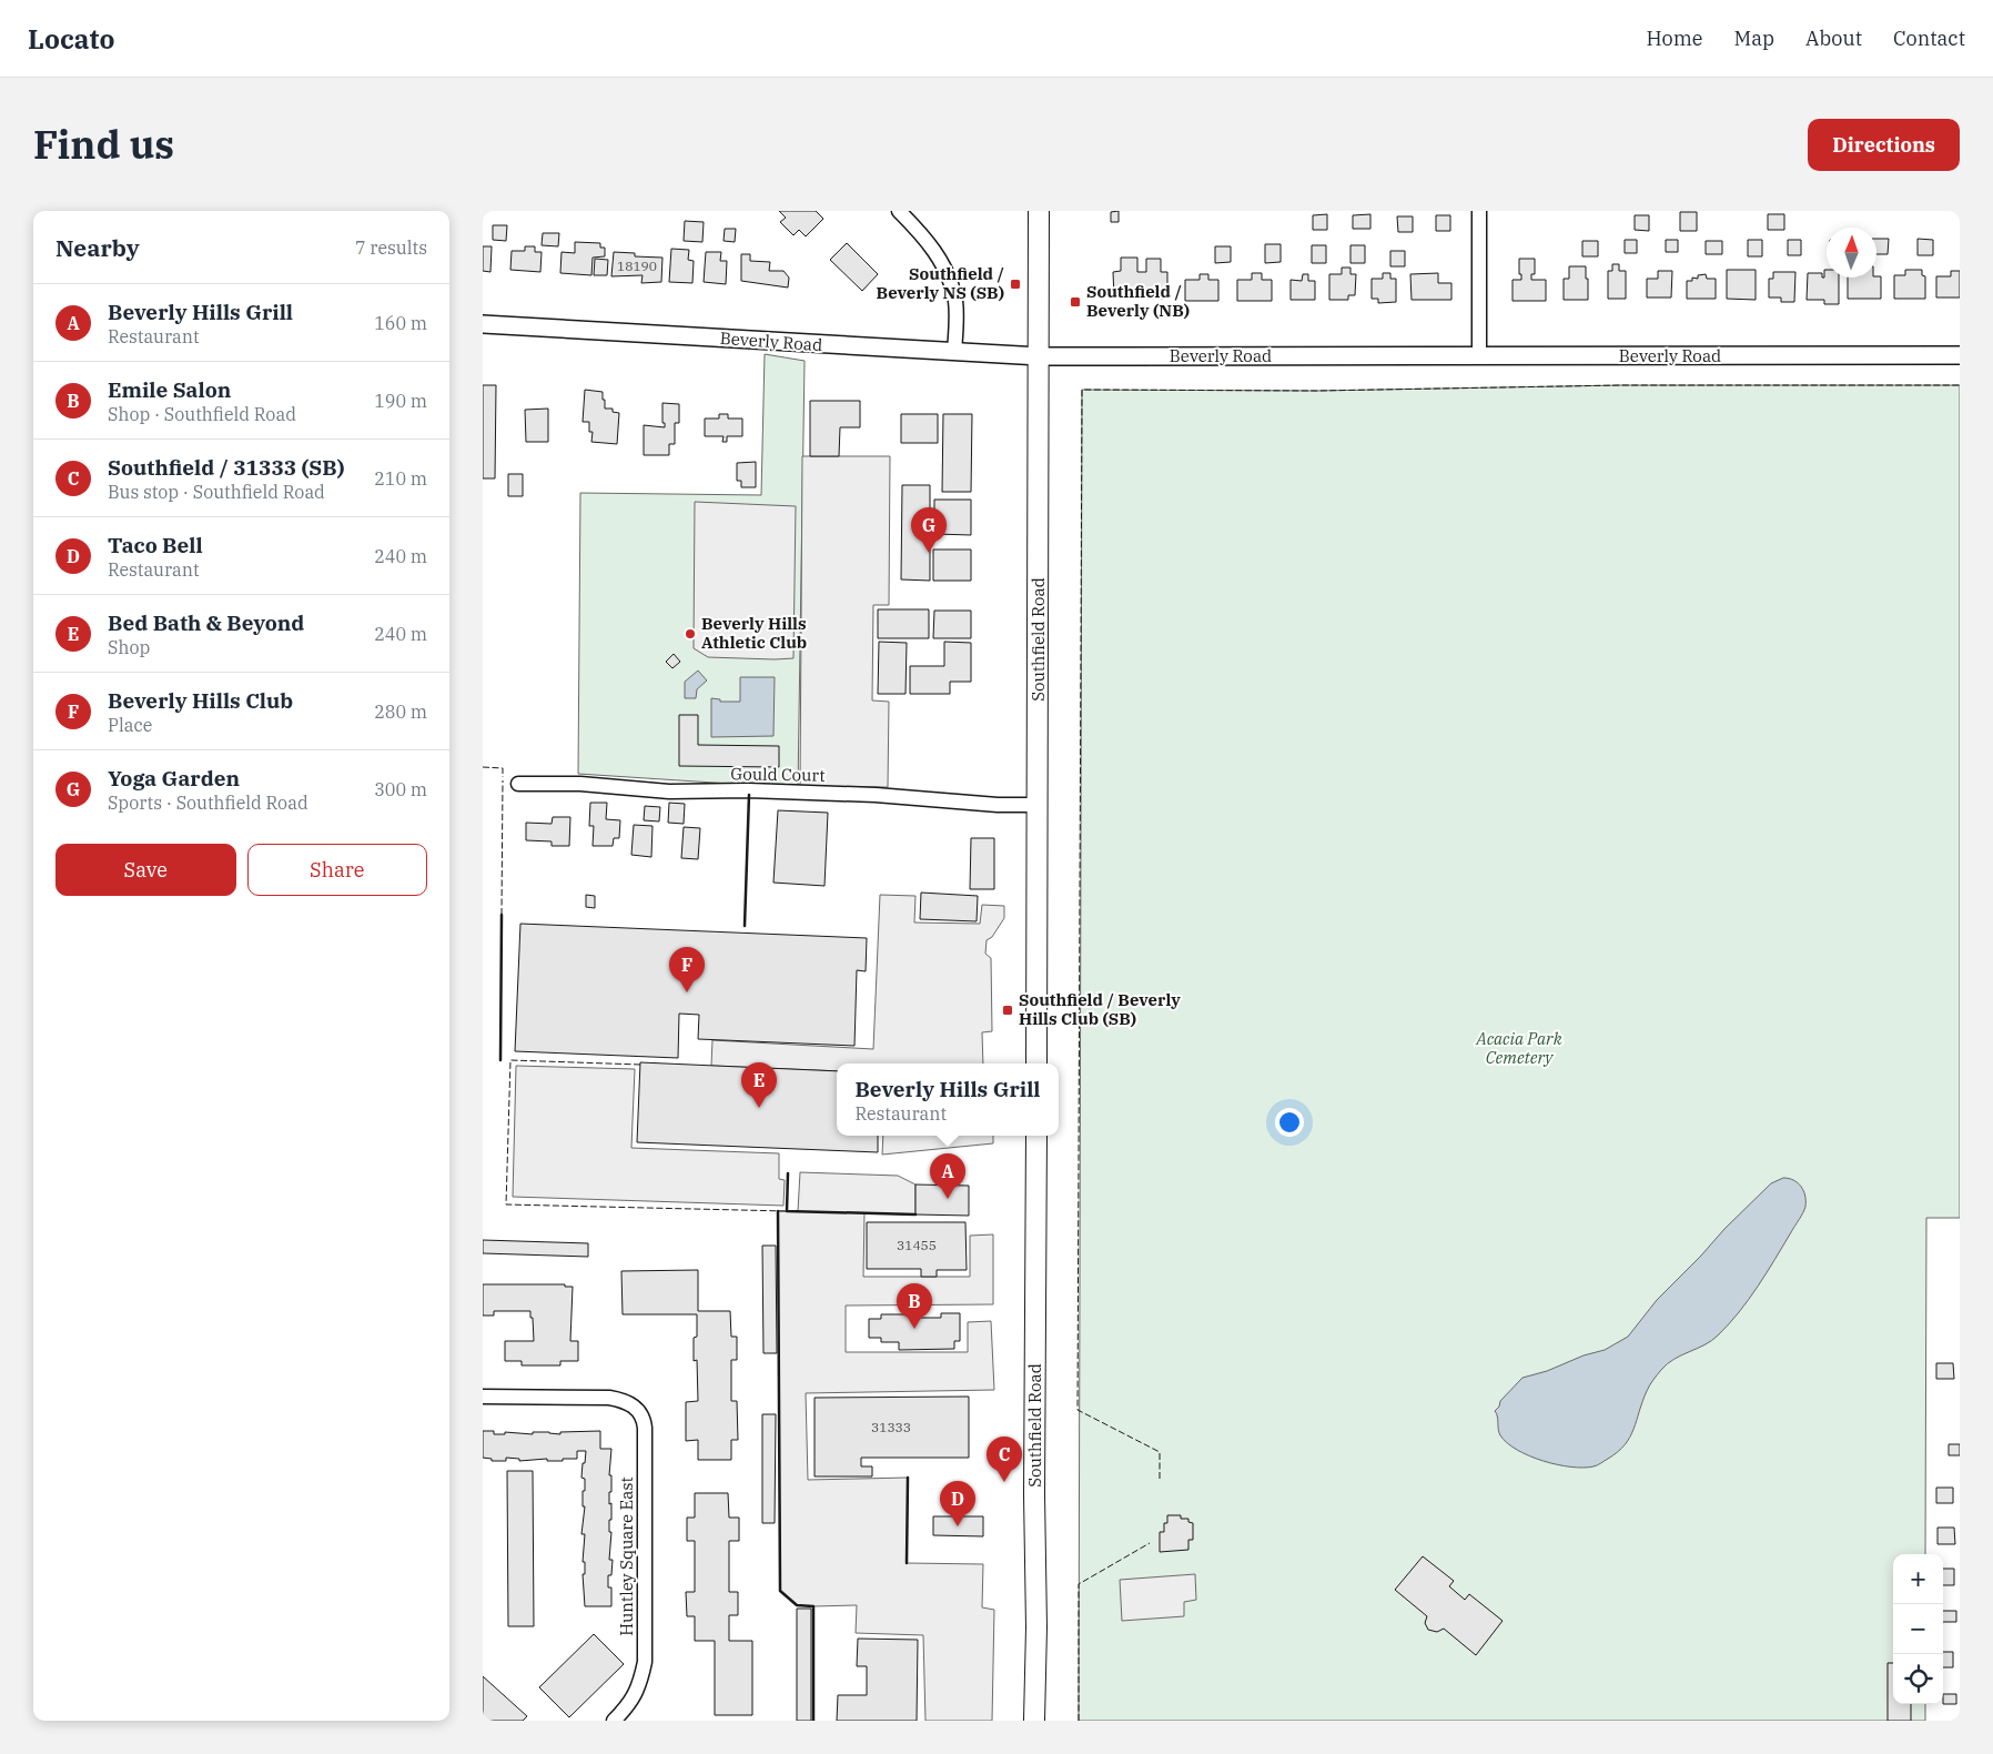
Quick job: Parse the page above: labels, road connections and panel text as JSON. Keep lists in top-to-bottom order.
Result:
{
  "streets": {
    "main road": ["Southfield Road"],
    "street": ["Beverly Road", "Gould Court", "Huntley Square East"]
  },
  "crossings": [
    ["Beverly Road", "Southfield Road"],
    ["Southfield Road", "Gould Court"]
  ],
  "parks": ["Acacia Park Cemetery"],
  "places": {
    "transit": ["Southfield / Beverly NS (SB)", "Southfield / Beverly (NB)", "Southfield / Beverly Hills Club (SB)"],
    "other": ["Beverly Hills Athletic Club"]
  },
  "house_numbers": ["18190", "31455", "31333"],
  "north": "top",
  "page": {
    "header": "Locato",
    "nav": [
      "Home",
      "Map",
      "About",
      "Contact"
    ],
    "title": "Find us",
    "buttons": [
      "Directions",
      ["Save", "Share"]
    ],
    "heading": ["Nearby", "7 results"],
    "list": [
      {
        "mark": "A",
        "name": "Beverly Hills Grill",
        "note": "Restaurant",
        "value": "160 m"
      },
      {
        "mark": "B",
        "name": "Emile Salon",
        "note": "Shop · Southfield Road",
        "value": "190 m"
      },
      {
        "mark": "C",
        "name": "Southfield / 31333 (SB)",
        "note": "Bus stop · Southfield Road",
        "value": "210 m"
      },
      {
        "mark": "D",
        "name": "Taco Bell",
        "note": "Restaurant",
        "value": "240 m"
      },
      {
        "mark": "E",
        "name": "Bed Bath & Beyond",
        "note": "Shop",
        "value": "240 m"
      },
      {
        "mark": "F",
        "name": "Beverly Hills Club",
        "note": "Place",
        "value": "280 m"
      },
      {
        "mark": "G",
        "name": "Yoga Garden",
        "note": "Sports · Southfield Road",
        "value": "300 m"
      }
    ],
    "pins": [
      "G",
      "F",
      "E",
      "A",
      "B",
      "C",
      "D"
    ],
    "popup": ["Beverly Hills Grill", "Restaurant"],
    "map_buttons": ["+", "−"]
  }
}
